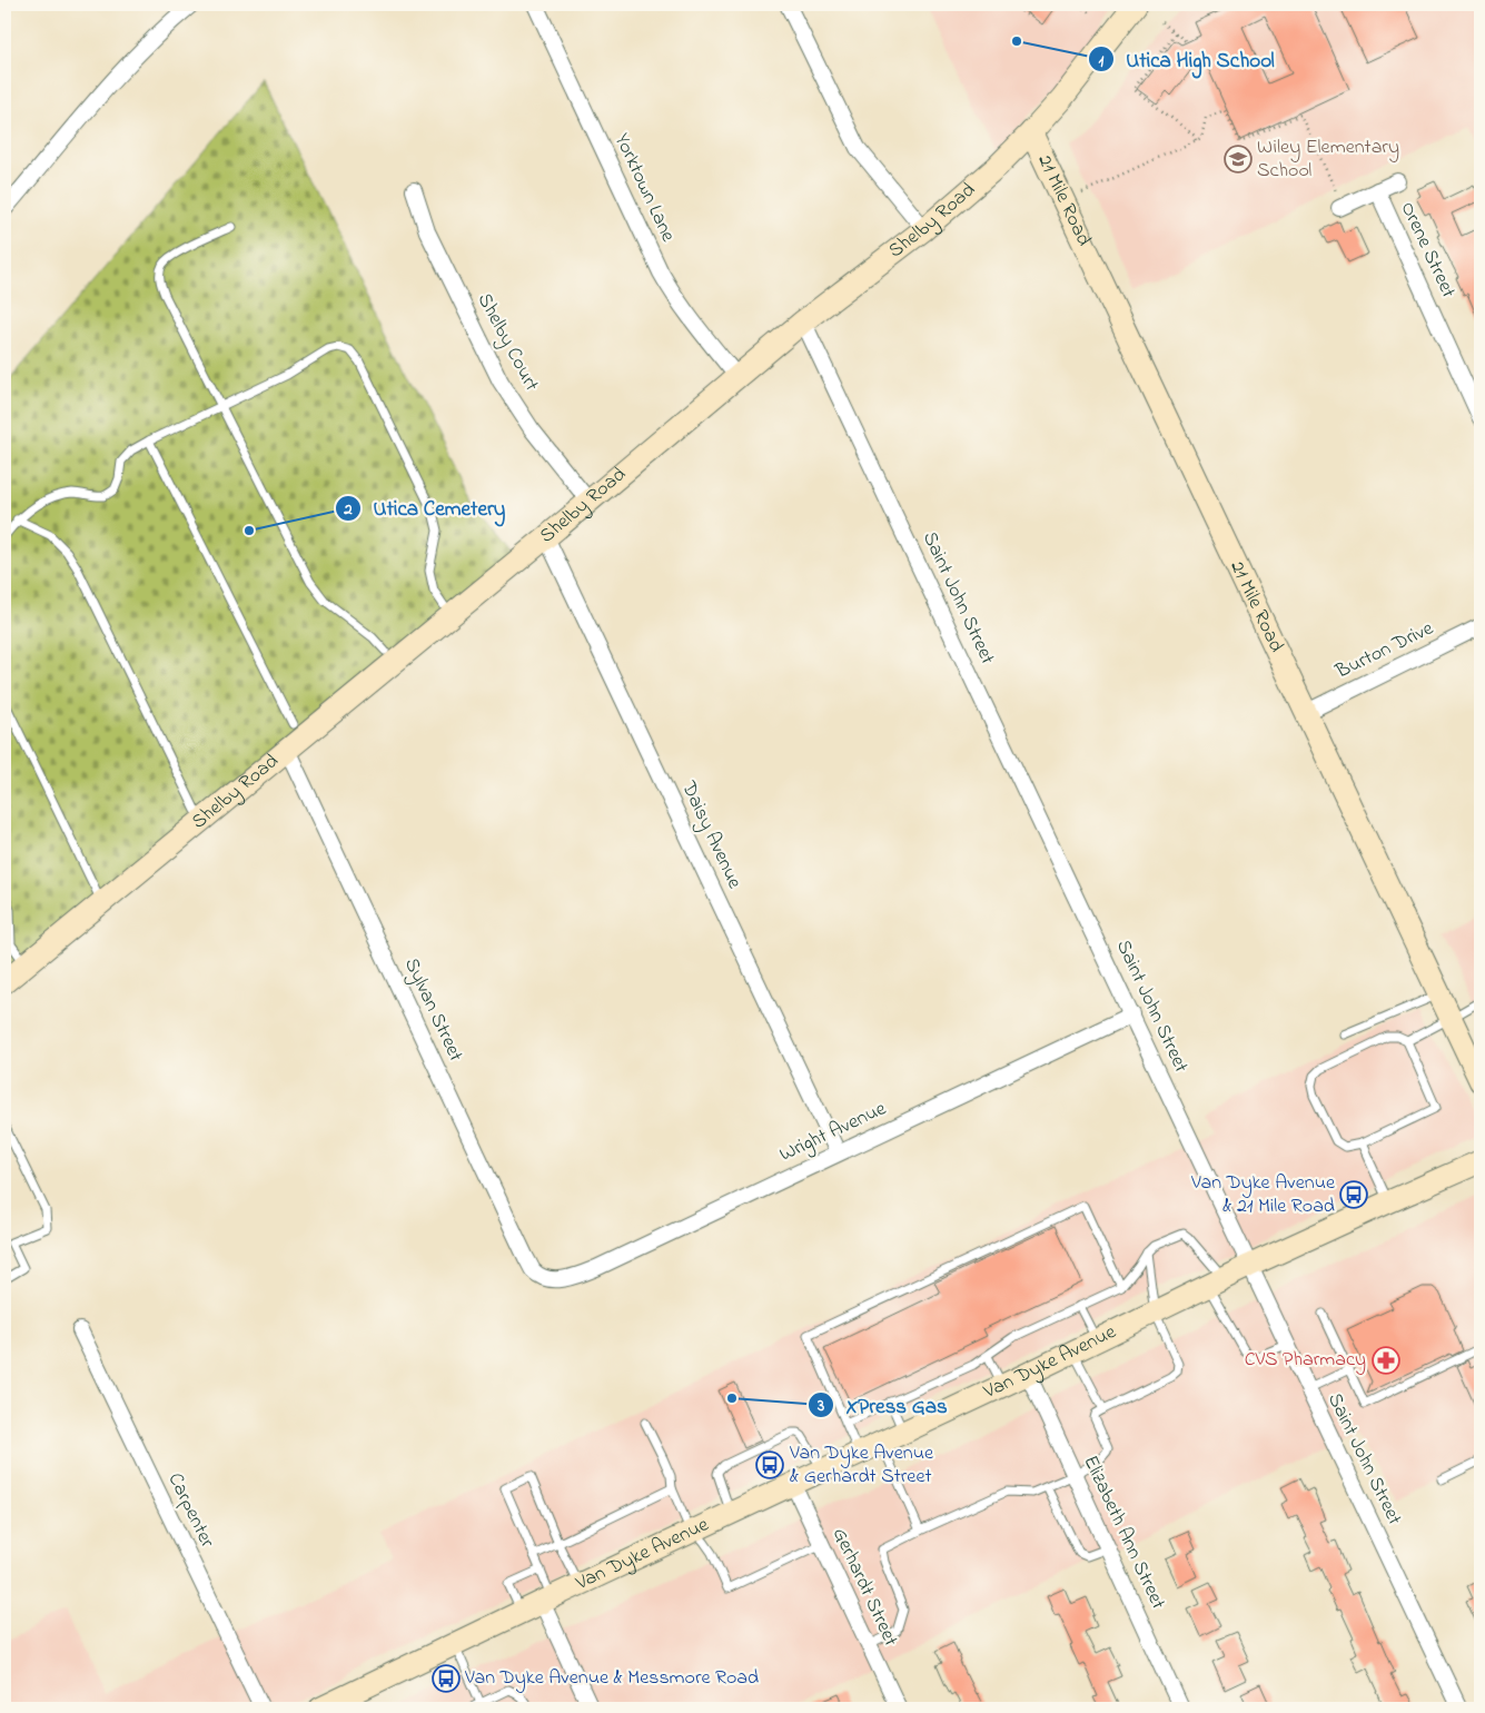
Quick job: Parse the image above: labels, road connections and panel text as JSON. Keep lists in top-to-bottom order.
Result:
{
  "streets": {
    "street": [
      "Yorktown Lane",
      "21 Mile Road",
      "Shelby Road",
      "Orene Street",
      "Shelby Court",
      "Saint John Street",
      "Burton Drive",
      "Daisy Avenue",
      "Sylvan Street",
      "Wright Avenue",
      "Van Dyke Avenue",
      "Carpenter",
      "Elizabeth Ann Street",
      "Gerhardt Street"
    ]
  },
  "crossings": [
    ["Yorktown Lane", "Shelby Road"],
    ["21 Mile Road", "Shelby Road"],
    ["21 Mile Road", "Burton Drive"],
    ["Shelby Road", "Shelby Court"],
    ["Shelby Road", "Saint John Street"],
    ["Shelby Road", "Daisy Avenue"],
    ["Shelby Road", "Sylvan Street"],
    ["Saint John Street", "Wright Avenue"],
    ["Saint John Street", "Van Dyke Avenue"],
    ["Daisy Avenue", "Wright Avenue"],
    ["Sylvan Street", "Wright Avenue"],
    ["Van Dyke Avenue", "Elizabeth Ann Street"],
    ["Van Dyke Avenue", "Gerhardt Street"]
  ],
  "places": {
    "other": ["Utica High School", "Utica Cemetery", "XPress Gas"],
    "school or university": ["Wiley Elementary School"],
    "bus stop": ["Van Dyke Avenue & 21 Mile Road", "Van Dyke Avenue & Gerhardt Street", "Van Dyke Avenue & Messmore Road"],
    "pharmacy": ["CVS Pharmacy"]
  }
}
